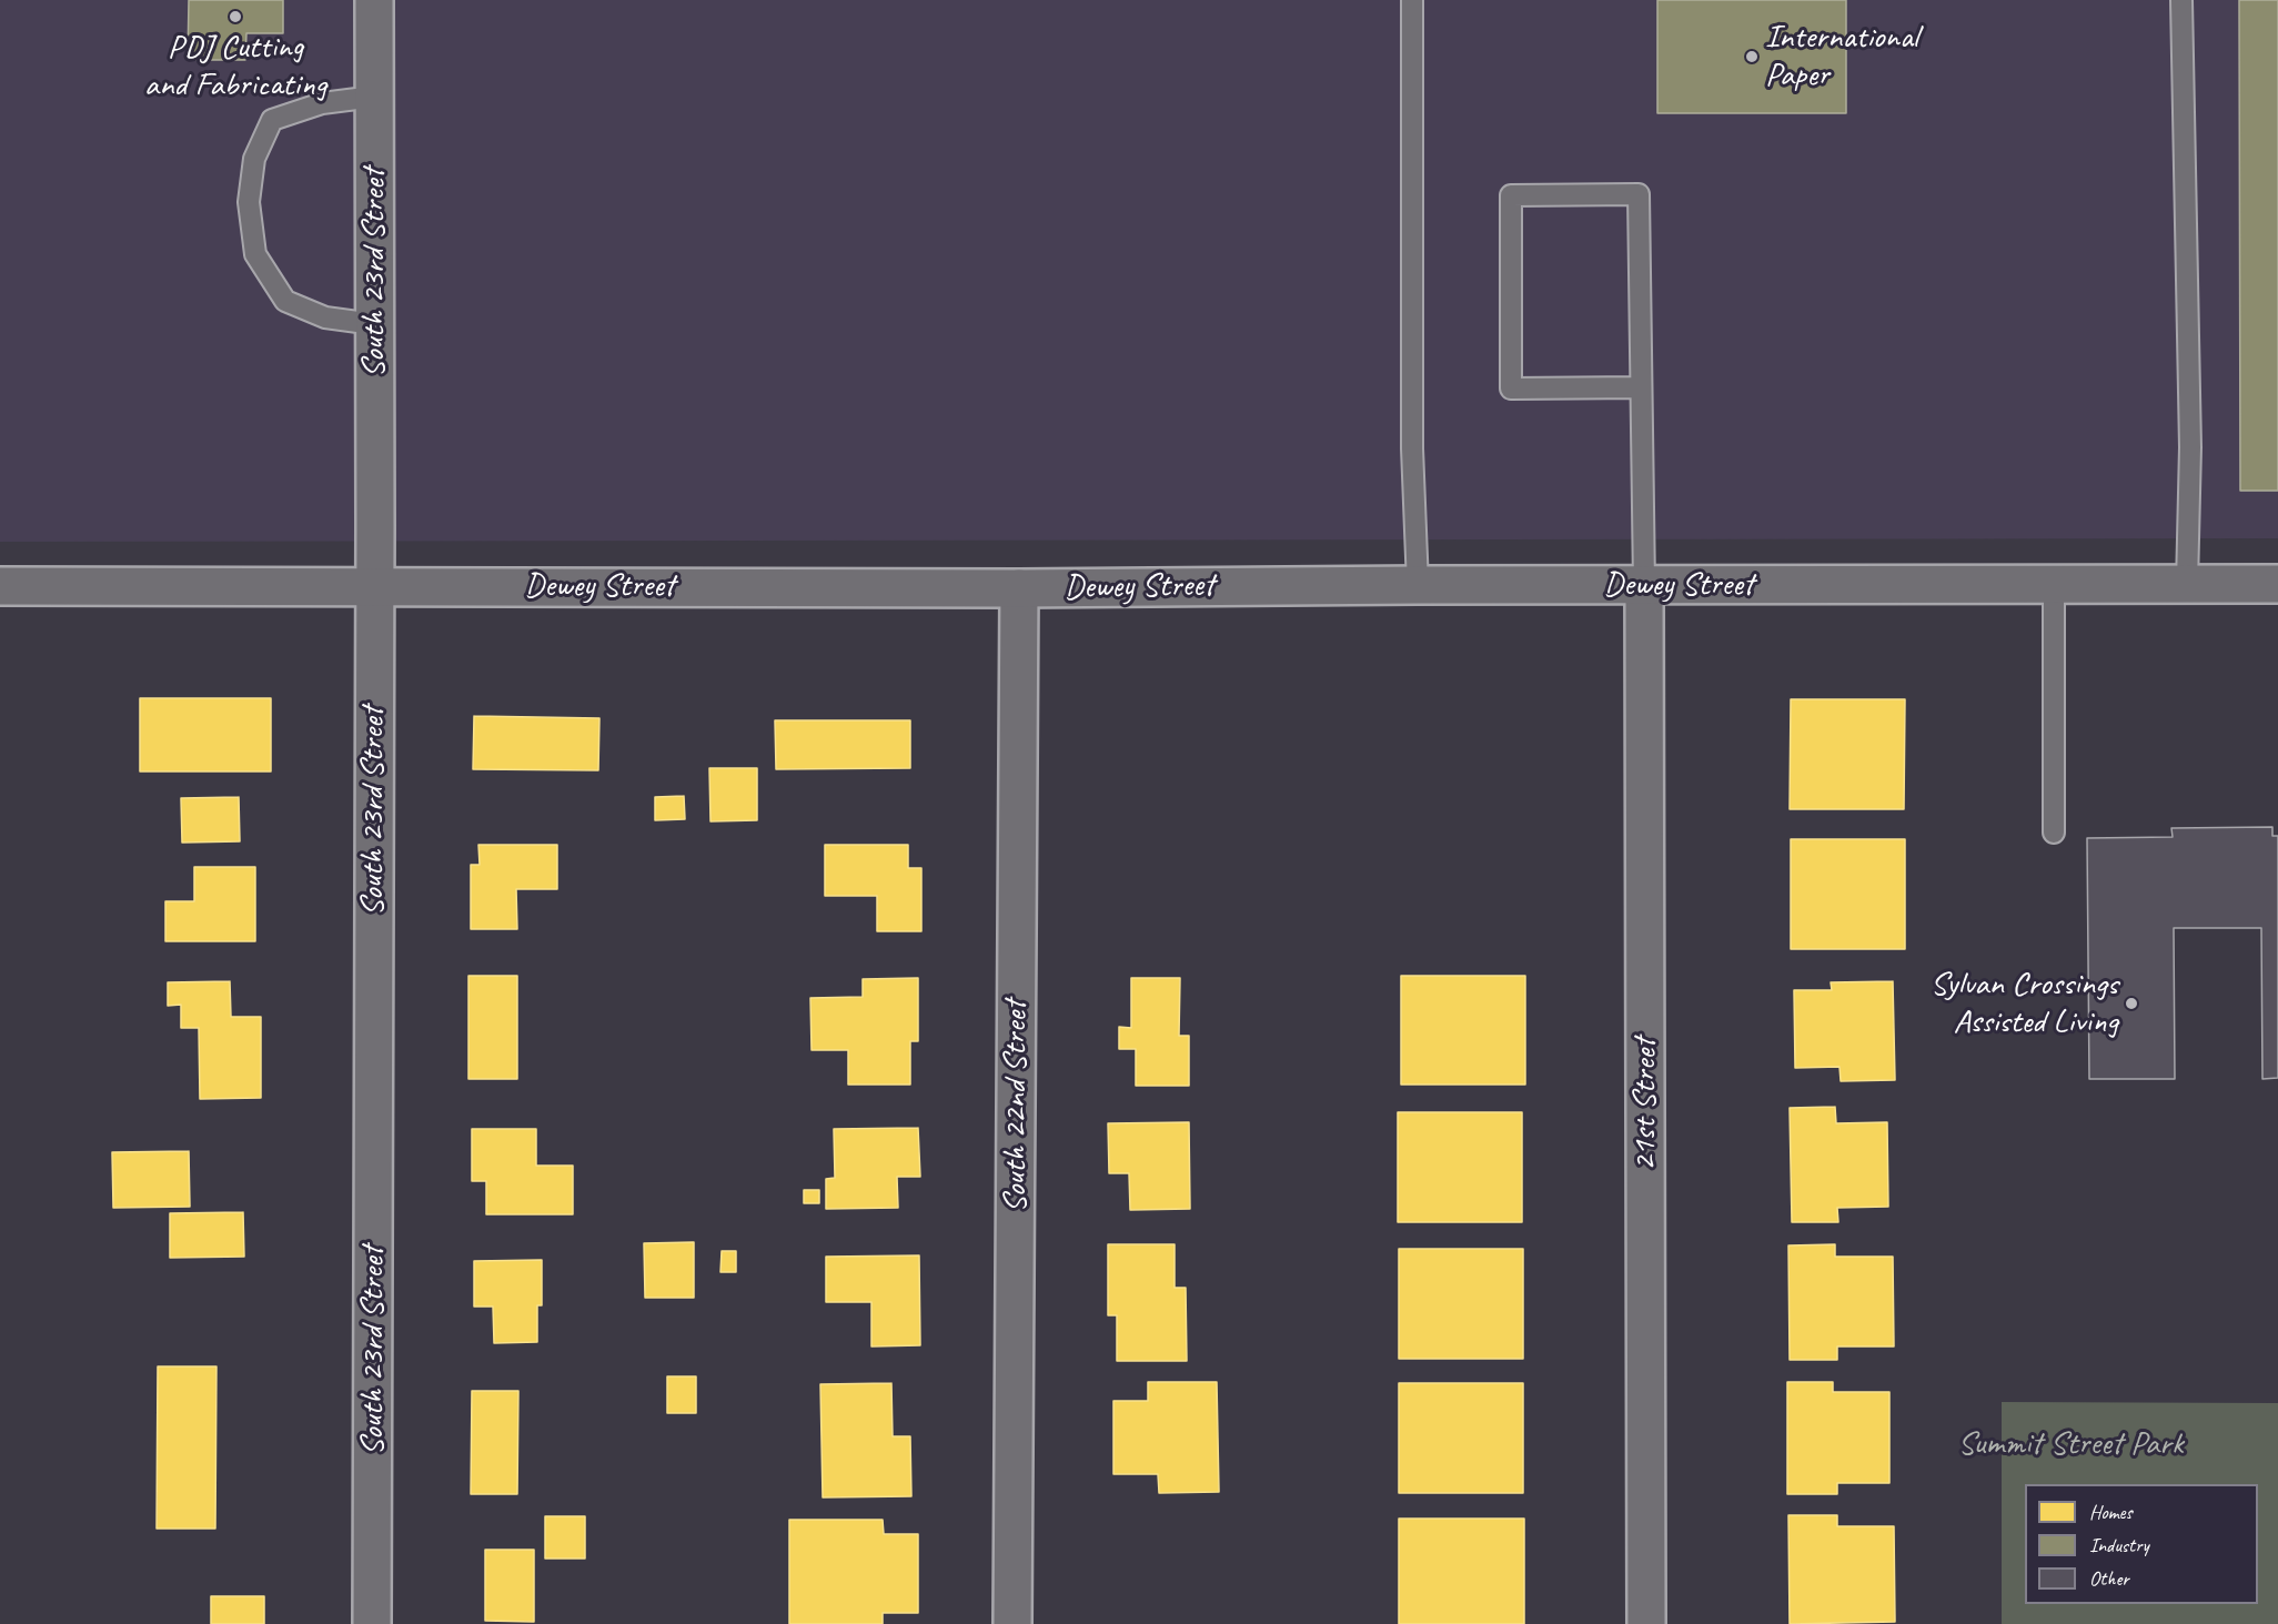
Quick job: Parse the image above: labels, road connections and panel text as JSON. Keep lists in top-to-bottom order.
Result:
{
  "streets": {
    "street": [
      "South 23rd Street",
      "Dewey Street",
      "21st Street",
      "South 22nd Street"
    ]
  },
  "crossings": [
    ["South 23rd Street", "Dewey Street"],
    ["Dewey Street", "21st Street"],
    ["Dewey Street", "South 22nd Street"]
  ],
  "parks": ["Summit Street Park"],
  "places": ["PDJ Cutting and Fabricating", "International Paper", "Sylvan Crossings Assisted Living"],
  "legend": ["Homes", "Industry", "Other"]
}
